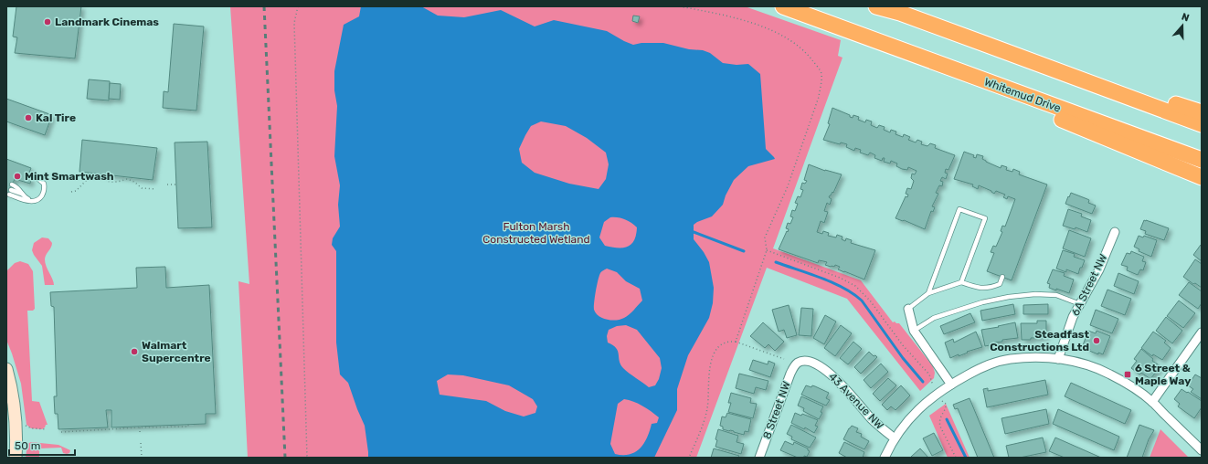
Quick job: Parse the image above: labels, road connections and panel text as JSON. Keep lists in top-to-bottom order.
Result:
{
  "streets": {
    "highway": ["Whitemud Drive"],
    "street": ["6A Street NW", "43 Avenue NW", "8 Street NW"]
  },
  "crossings": [
    ["43 Avenue NW", "8 Street NW"]
  ],
  "parks": ["Fulton Marsh Constructed Wetland"],
  "places": {
    "other": [
      "Landmark Cinemas",
      "Kal Tire",
      "Mint Smartwash",
      "Steadfast Constructions Ltd",
      "Walmart Supercentre"
    ],
    "transit": ["6 Street & Maple Way"]
  },
  "scale_bar": "50 m",
  "north": "top"
}
